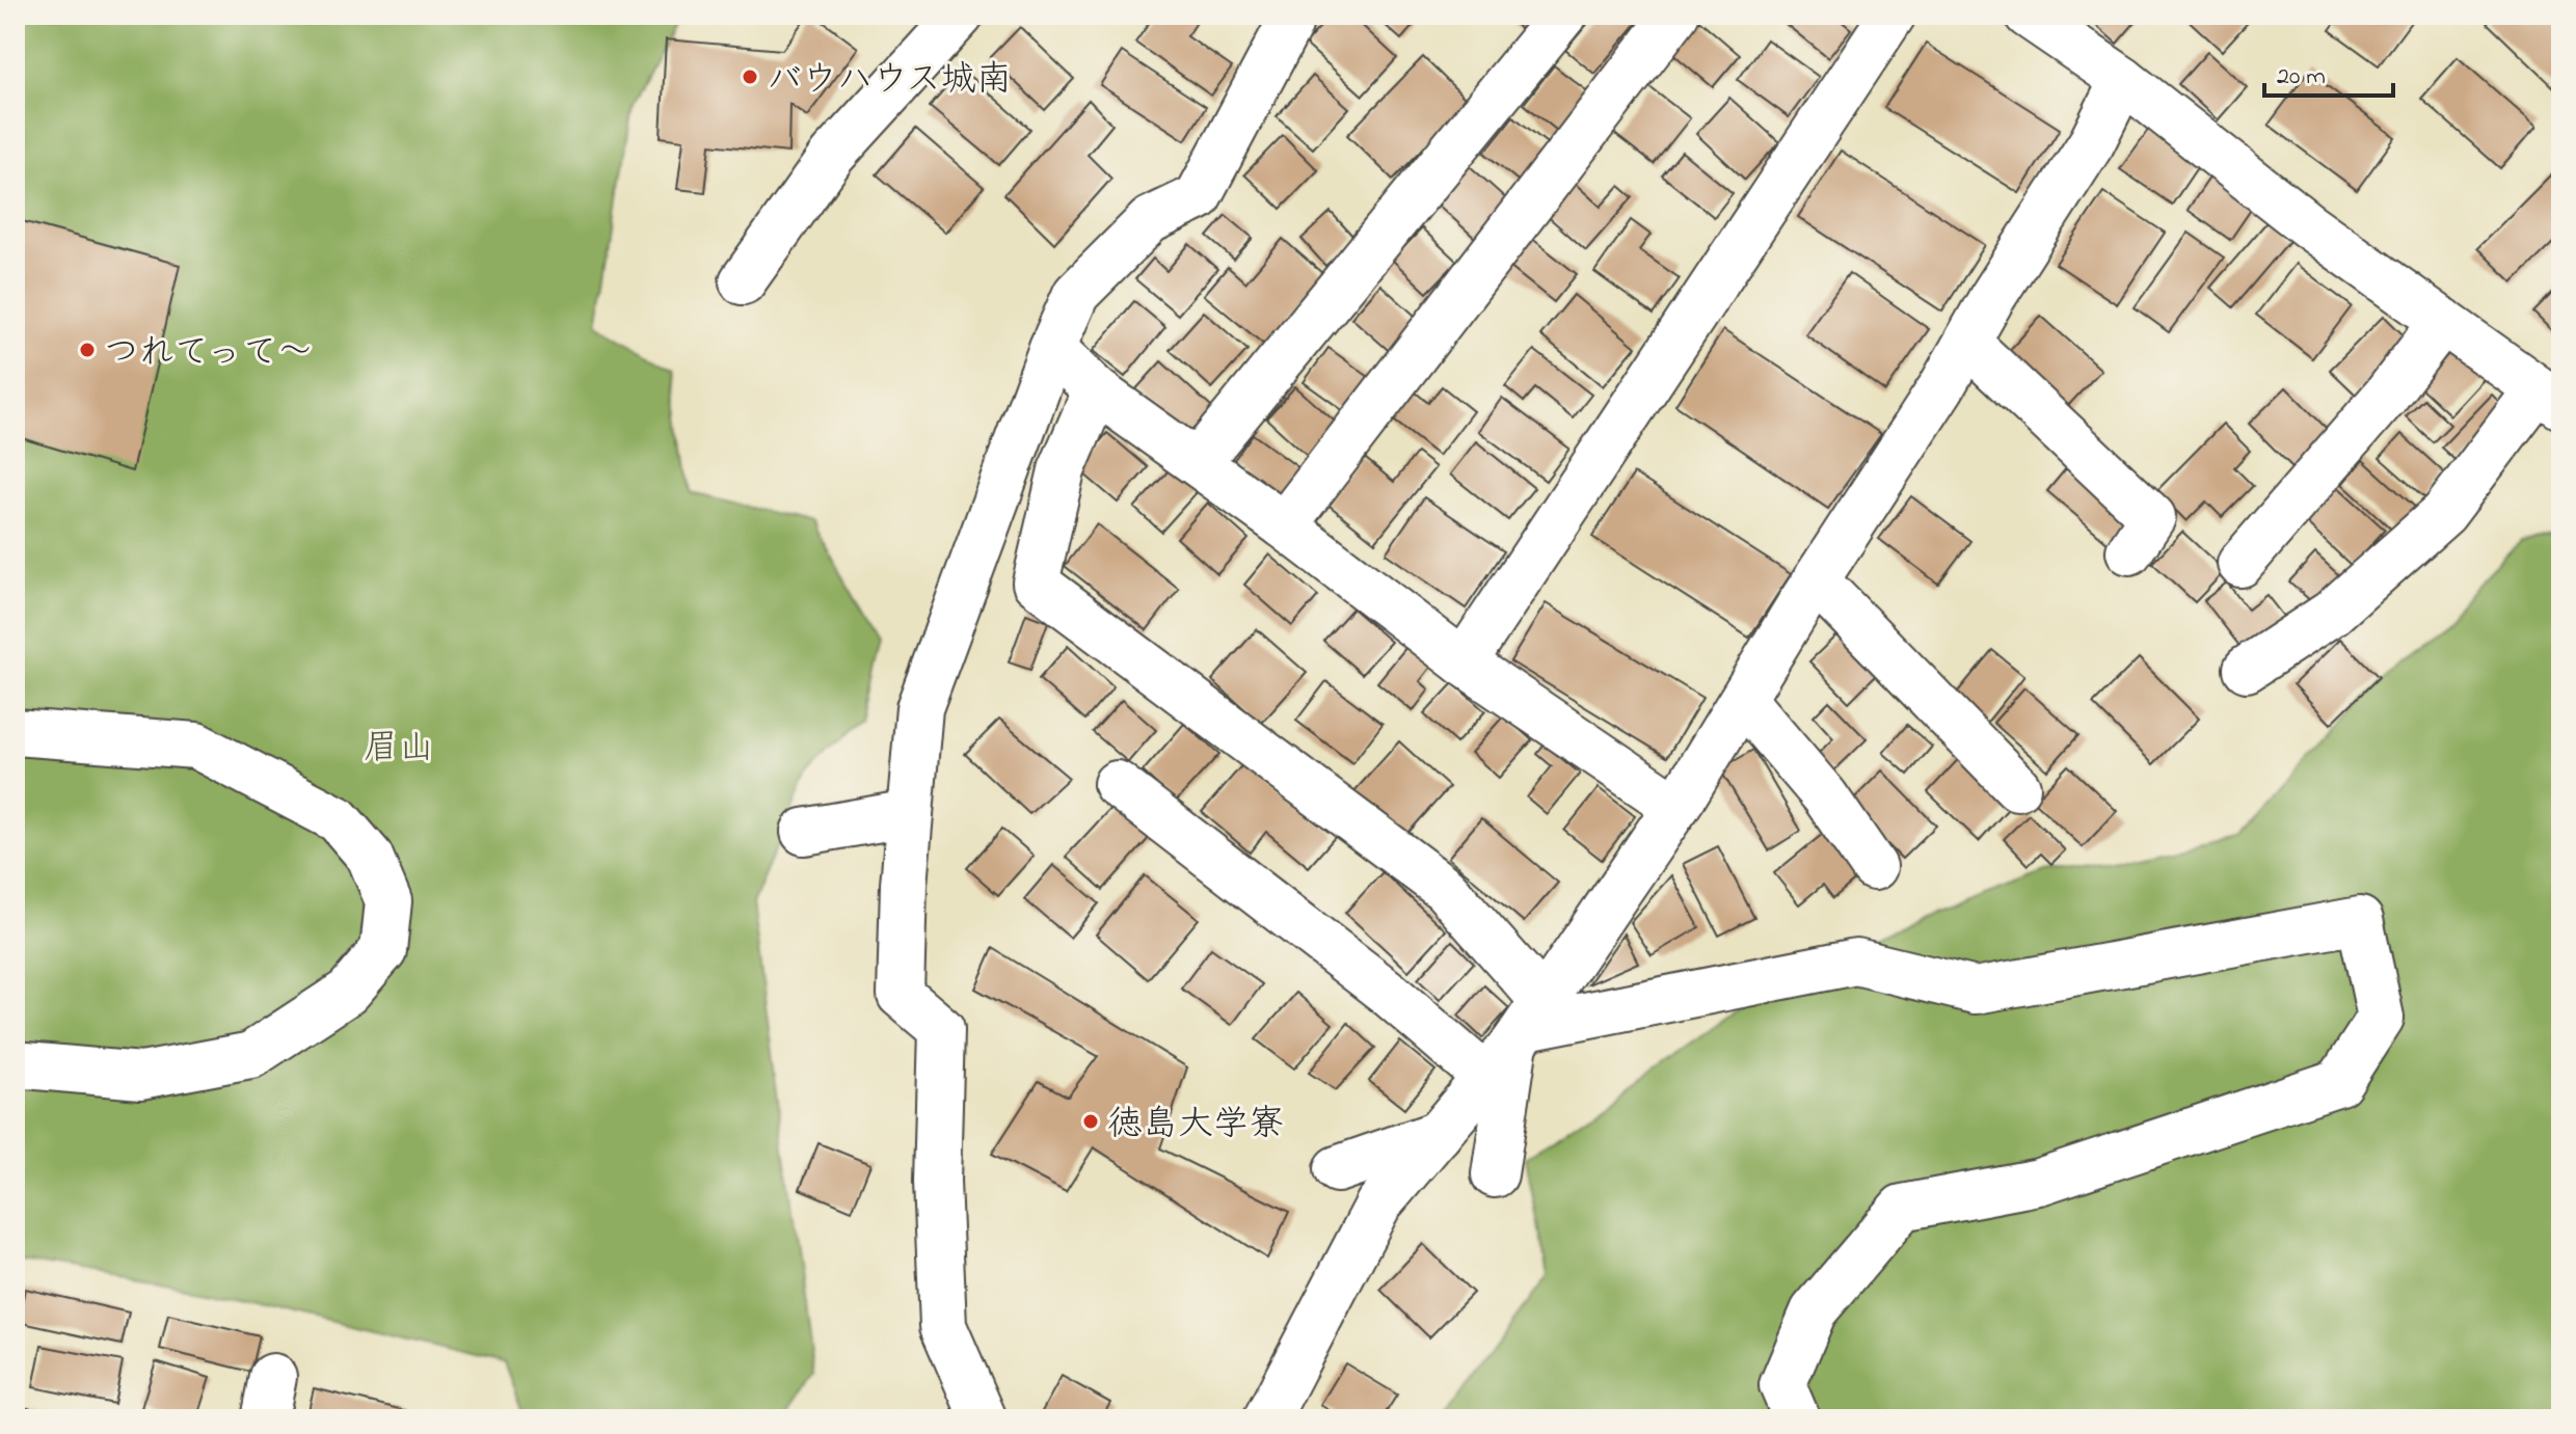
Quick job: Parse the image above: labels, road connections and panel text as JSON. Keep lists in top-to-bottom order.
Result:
{
  "parks": ["眉山"],
  "places": ["バウハウス城南", "つれてって～", "徳島大学寮"],
  "scale_bar": "20 m"
}
